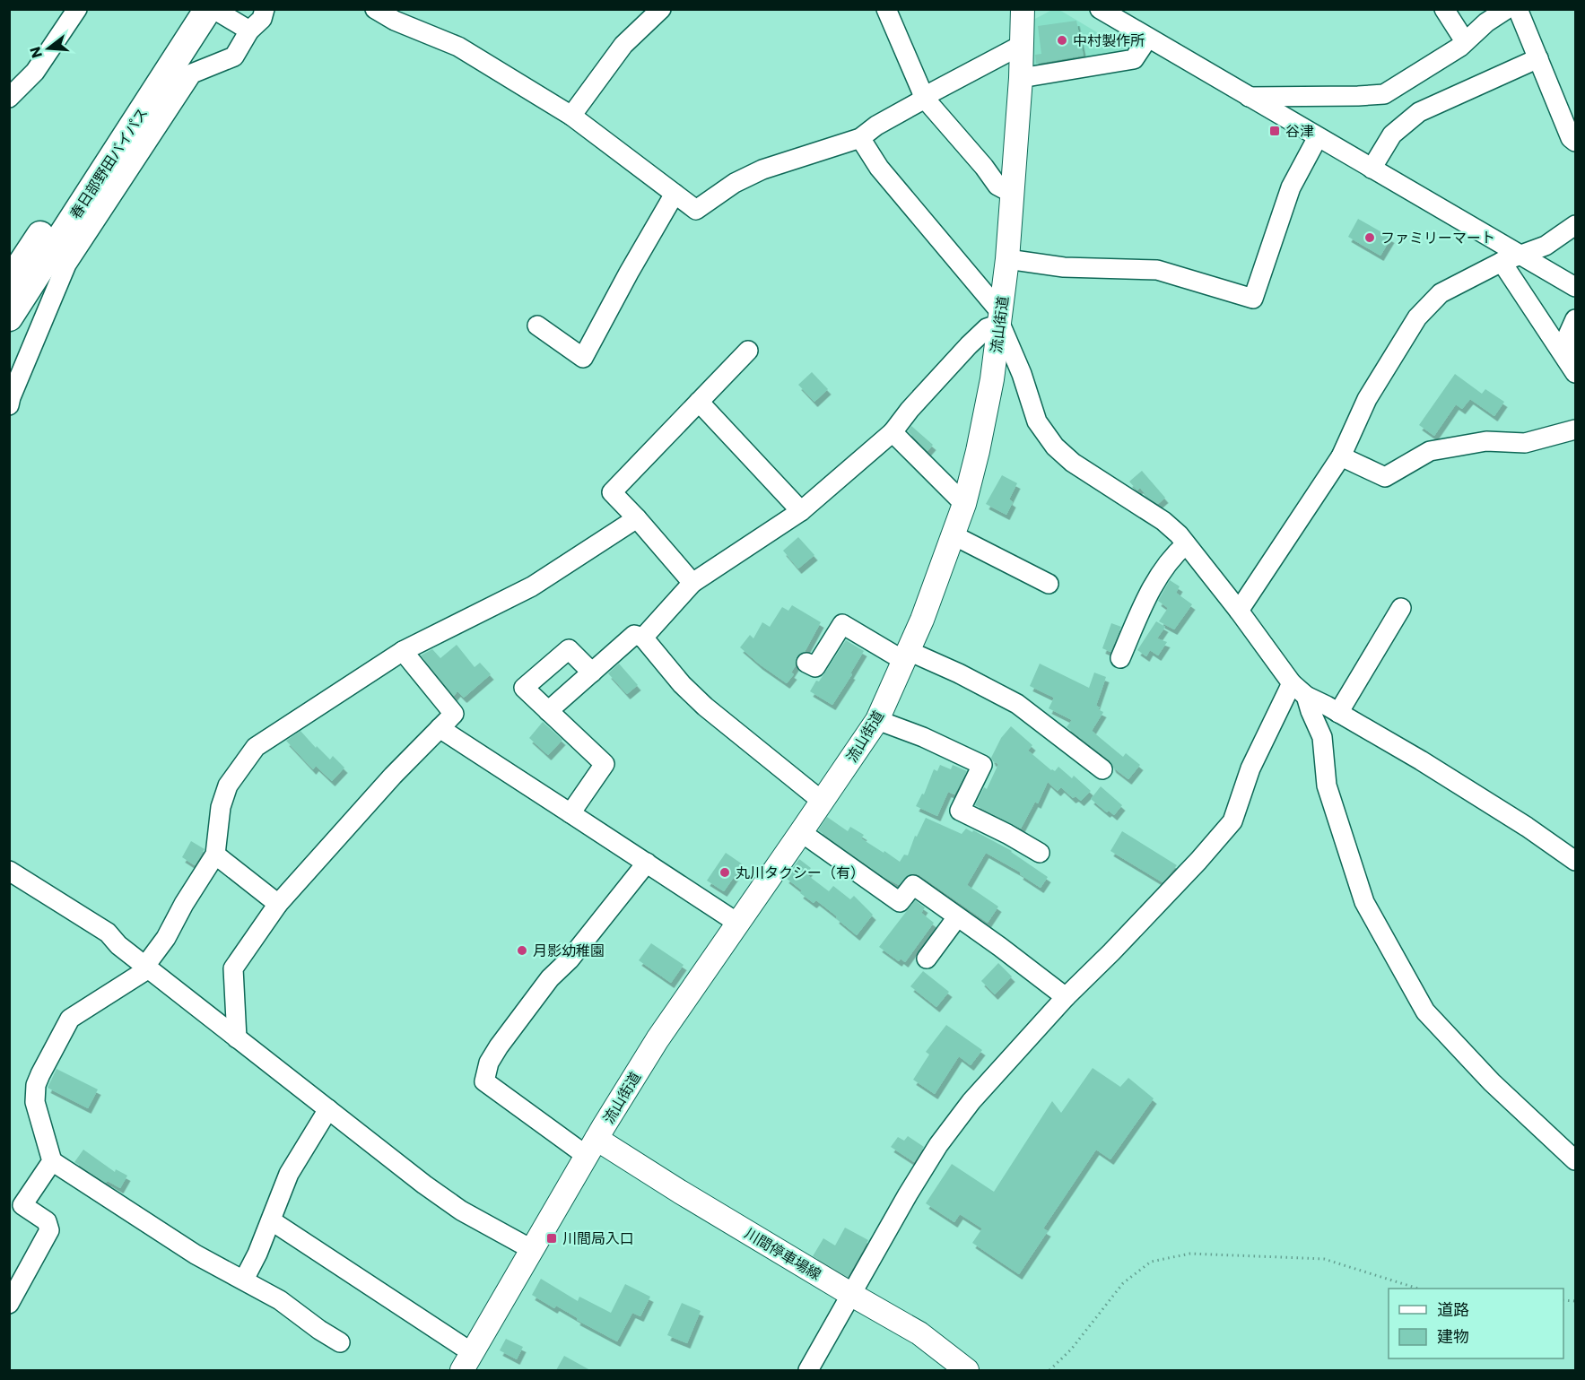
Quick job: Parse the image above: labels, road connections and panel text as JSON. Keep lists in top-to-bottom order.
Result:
{
  "streets": {
    "highway": ["春日部野田バイパス"],
    "main road": ["流山街道", "川間停車場線"]
  },
  "crossings": [
    ["流山街道", "川間停車場線"]
  ],
  "places": {
    "other": [
      "中村製作所",
      "ファミリーマート",
      "丸川タクシー（有）",
      "月影幼稚園"
    ],
    "transit": ["谷津", "川間局入口"]
  },
  "legend": ["道路", "建物"],
  "north": "left"
}
